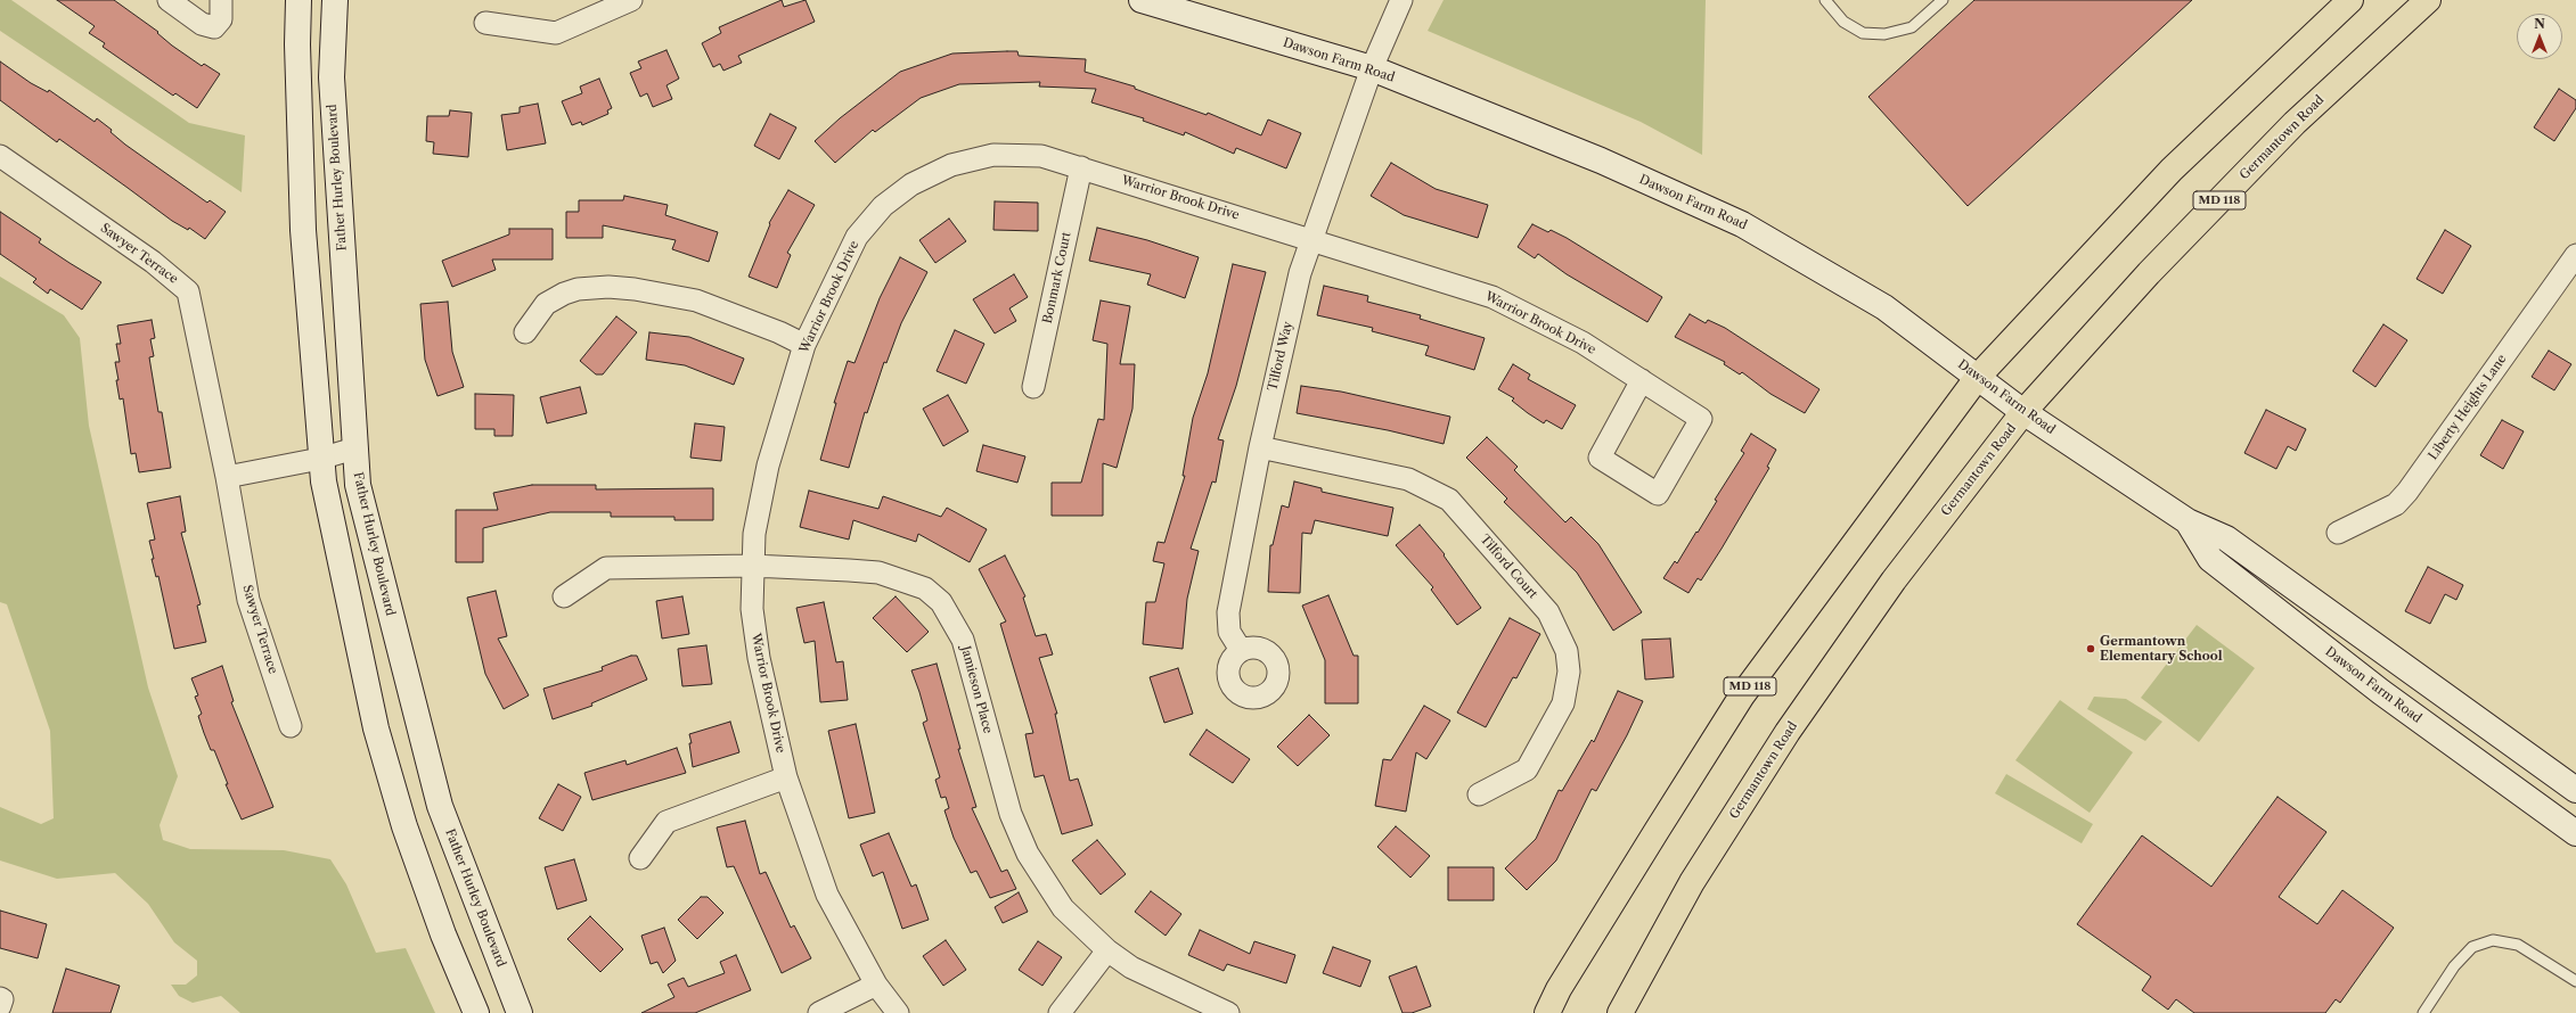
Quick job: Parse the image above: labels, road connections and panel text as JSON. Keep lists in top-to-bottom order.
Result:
{
  "streets": {
    "main road": ["Germantown Road", "MD 118"],
    "street": [
      "Dawson Farm Road",
      "Father Hurley Boulevard",
      "Warrior Brook Drive",
      "Sawyer Terrace",
      "Bonmark Court",
      "Tilford Way",
      "Liberty Heights Lane",
      "Tilford Court",
      "Jamieson Place"
    ]
  },
  "crossings": [
    ["Dawson Farm Road", "Germantown Road"],
    ["Dawson Farm Road", "MD 118"],
    ["Dawson Farm Road", "Tilford Way"],
    ["Warrior Brook Drive", "Bonmark Court"],
    ["Warrior Brook Drive", "Tilford Way"],
    ["Warrior Brook Drive", "Jamieson Place"],
    ["Tilford Way", "Tilford Court"]
  ],
  "places": ["Germantown Elementary School"],
  "north": "top"
}
